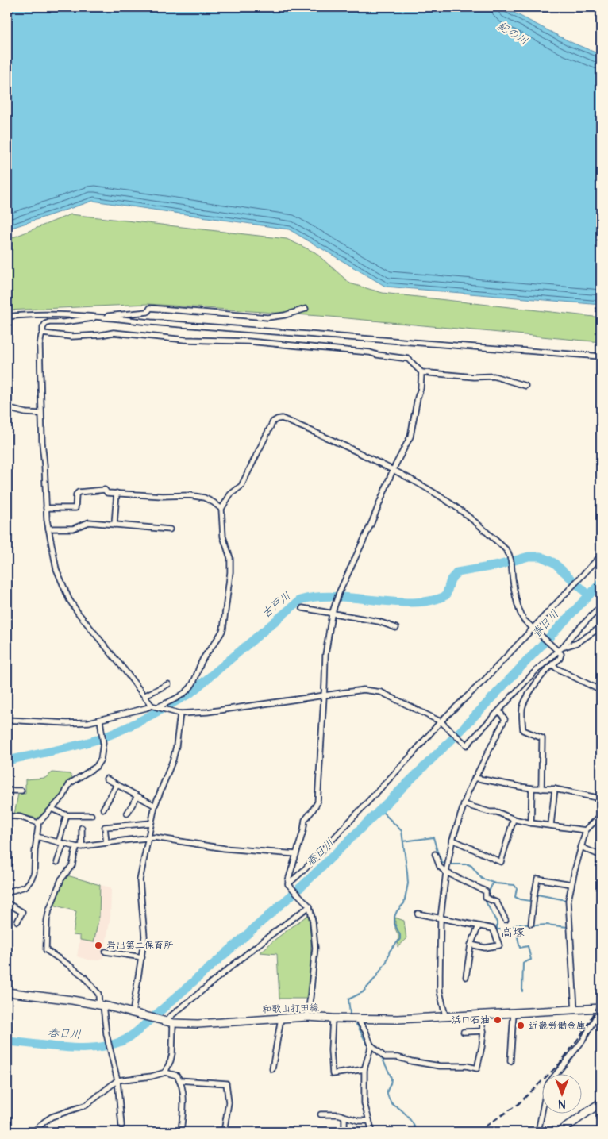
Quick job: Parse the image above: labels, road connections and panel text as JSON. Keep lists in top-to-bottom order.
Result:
{
  "streets": {
    "main road": ["和歌山打田線"]
  },
  "districts": ["高塚"],
  "water": ["紀の川", "古戸川", "春日川"],
  "places": ["岩出第二保育所", "浜口石油", "近畿労働金庫"],
  "north": "bottom"
}
